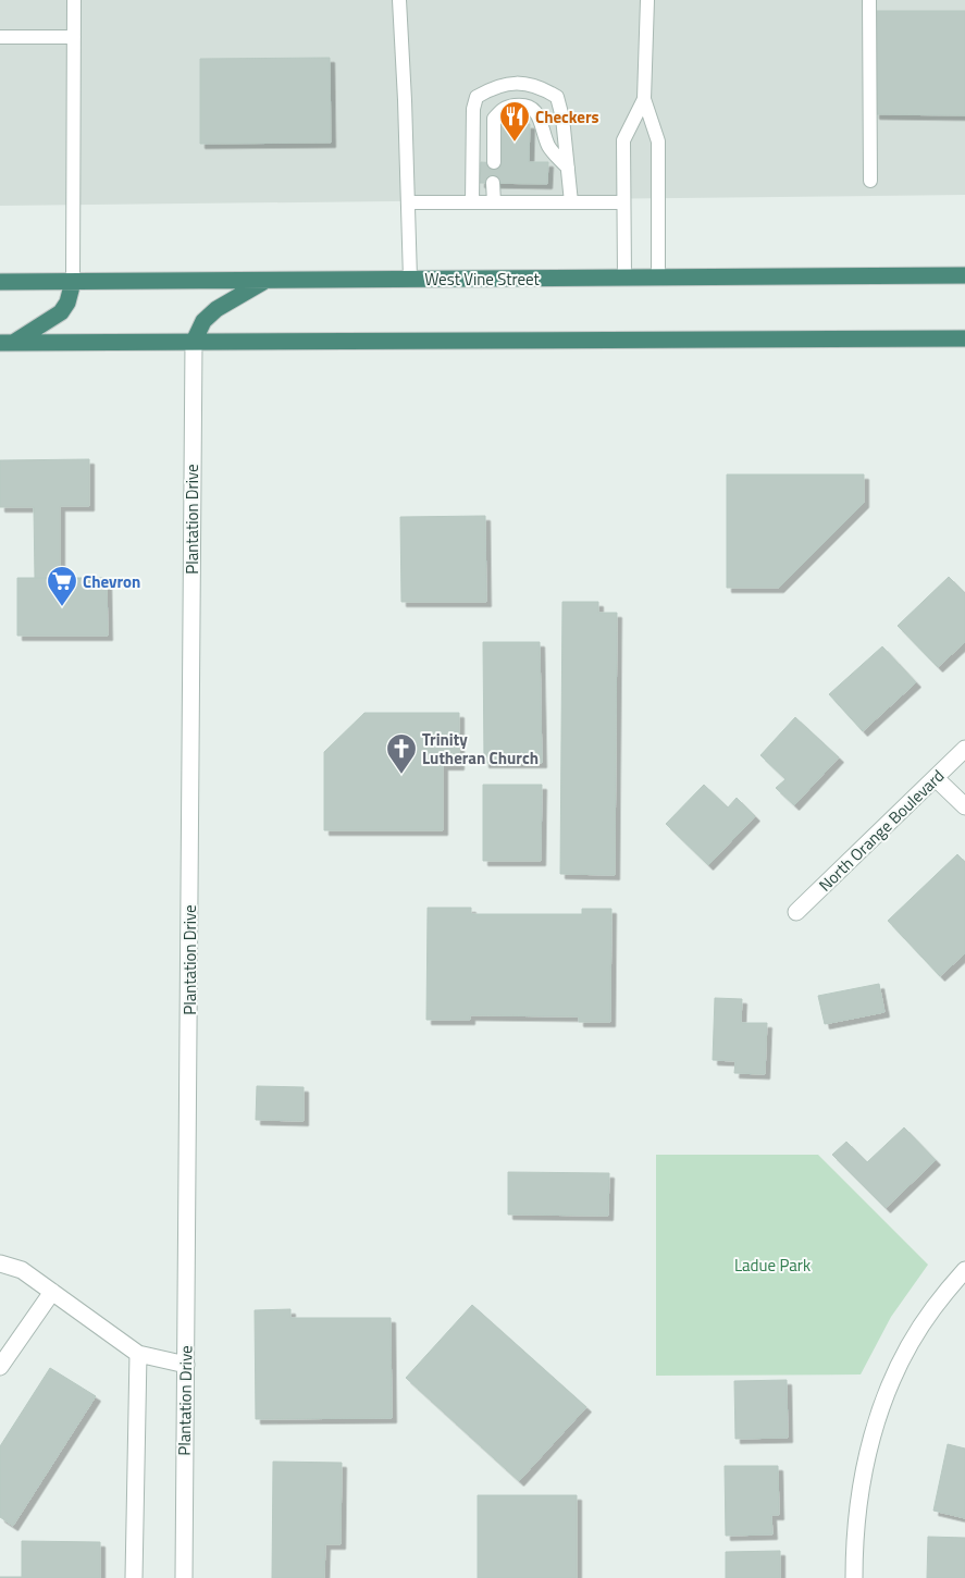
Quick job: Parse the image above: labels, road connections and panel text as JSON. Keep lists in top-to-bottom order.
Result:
{
  "streets": {
    "highway": ["West Vine Street"],
    "street": ["Plantation Drive", "North Orange Boulevard"]
  },
  "parks": ["Ladue Park"],
  "places": {
    "restaurant": ["Checkers"],
    "supermarket": ["Chevron"],
    "church": ["Trinity Lutheran Church"]
  }
}
